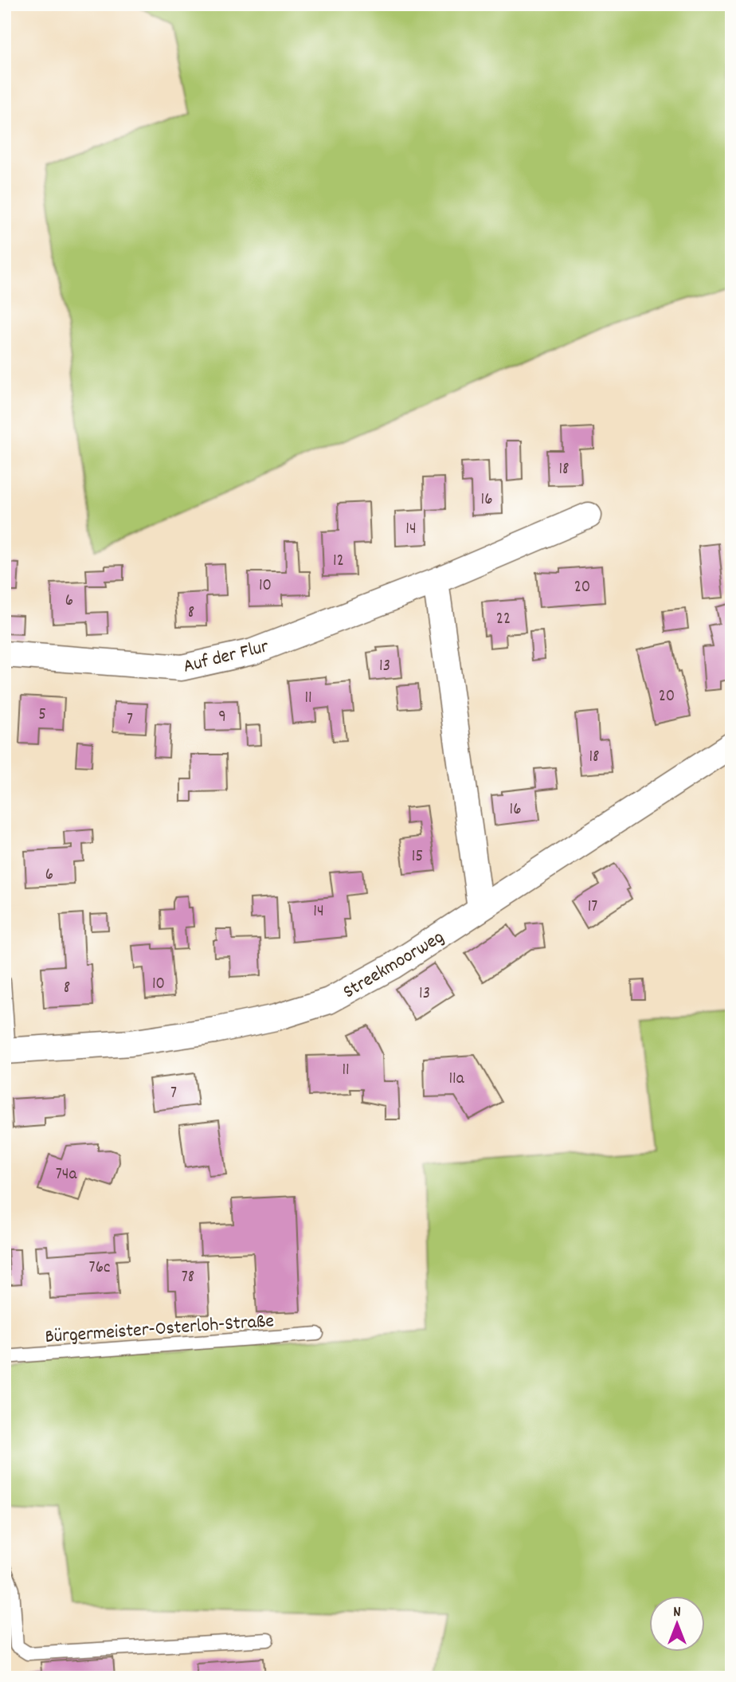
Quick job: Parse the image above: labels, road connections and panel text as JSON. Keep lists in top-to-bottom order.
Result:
{
  "streets": {
    "street": ["Auf der Flur", "Streekmoorweg"],
    "lane": ["Bürgermeister-Osterloh-Straße"]
  },
  "house_numbers": [
    "18",
    "16",
    "14",
    "12",
    "10",
    "20",
    "6",
    "8",
    "22",
    "13",
    "20",
    "11",
    "5",
    "9",
    "7",
    "18",
    "16",
    "15",
    "6",
    "17",
    "14",
    "10",
    "8",
    "13",
    "11",
    "11a",
    "7",
    "74a",
    "76c",
    "78"
  ],
  "north": "top"
}
